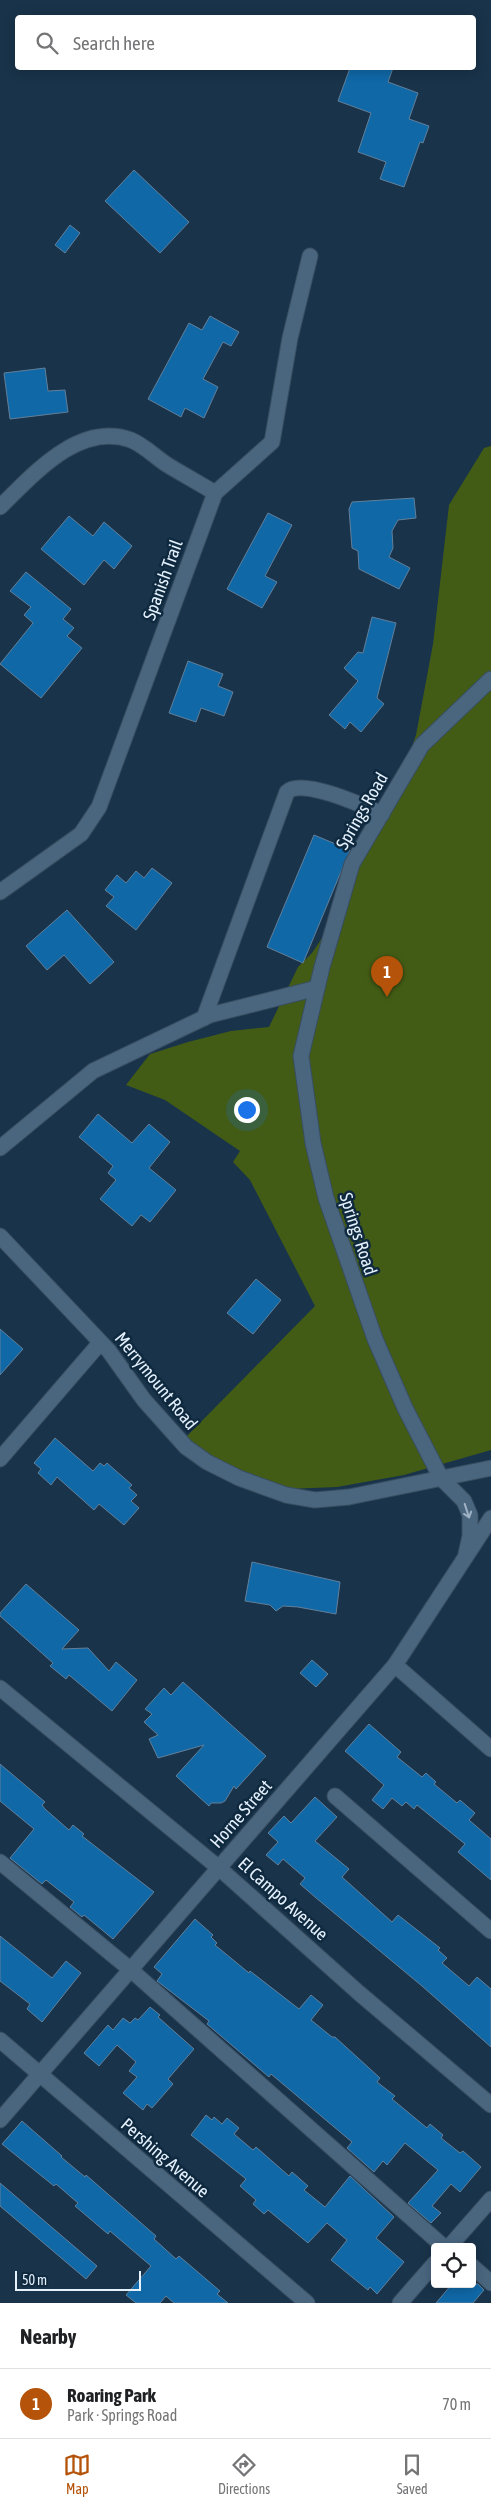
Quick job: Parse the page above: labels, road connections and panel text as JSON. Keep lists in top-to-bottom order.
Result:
{
  "streets": {
    "street": [
      "Spanish Trail",
      "Springs Road",
      "Merrymount Road",
      "Horne Street",
      "El Campo Avenue",
      "Pershing Avenue"
    ]
  },
  "crossings": [
    ["Springs Road", "Merrymount Road"],
    ["Springs Road", "Horne Street"],
    ["Horne Street", "El Campo Avenue"],
    ["Horne Street", "Pershing Avenue"]
  ],
  "scale_bar": "50 m",
  "page": {
    "search": "Search here",
    "pins": "1",
    "scale": "50 m",
    "heading": "Nearby",
    "list": [
      {
        "mark": "1",
        "name": "Roaring Park",
        "note": "Park · Springs Road",
        "value": "70 m"
      }
    ],
    "nav": ["Map", "Directions", "Saved"]
  }
}
